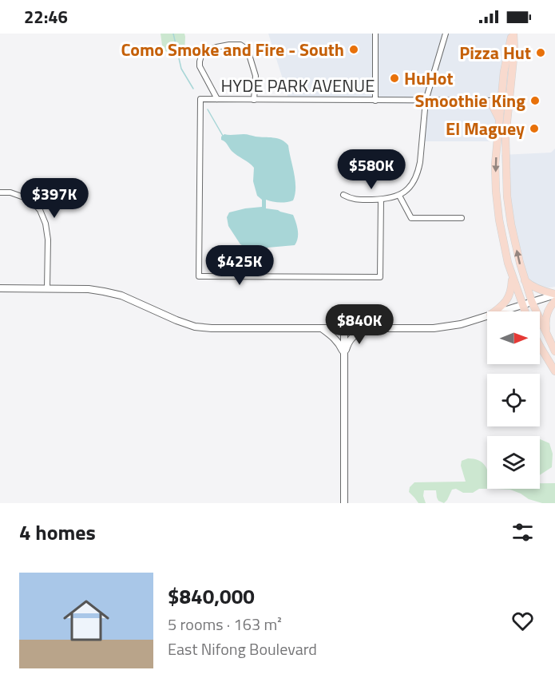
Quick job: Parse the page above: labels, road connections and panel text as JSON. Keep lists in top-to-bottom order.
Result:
{
  "streets": {
    "street": ["HYDE PARK AVENUE"]
  },
  "places": [
    "Como Smoke and Fire - South",
    "Pizza Hut",
    "HuHot",
    "Smoothie King",
    "El Maguey"
  ],
  "north": "right",
  "page": {
    "status": "22:46",
    "price": [
      "$580K",
      "$397K",
      "$425K",
      "$840K"
    ],
    "heading": "4 homes",
    "list": [
      {
        "name": "$840,000",
        "note": "5 rooms · 163 m² · East Nifong Boulevard"
      }
    ]
  }
}
